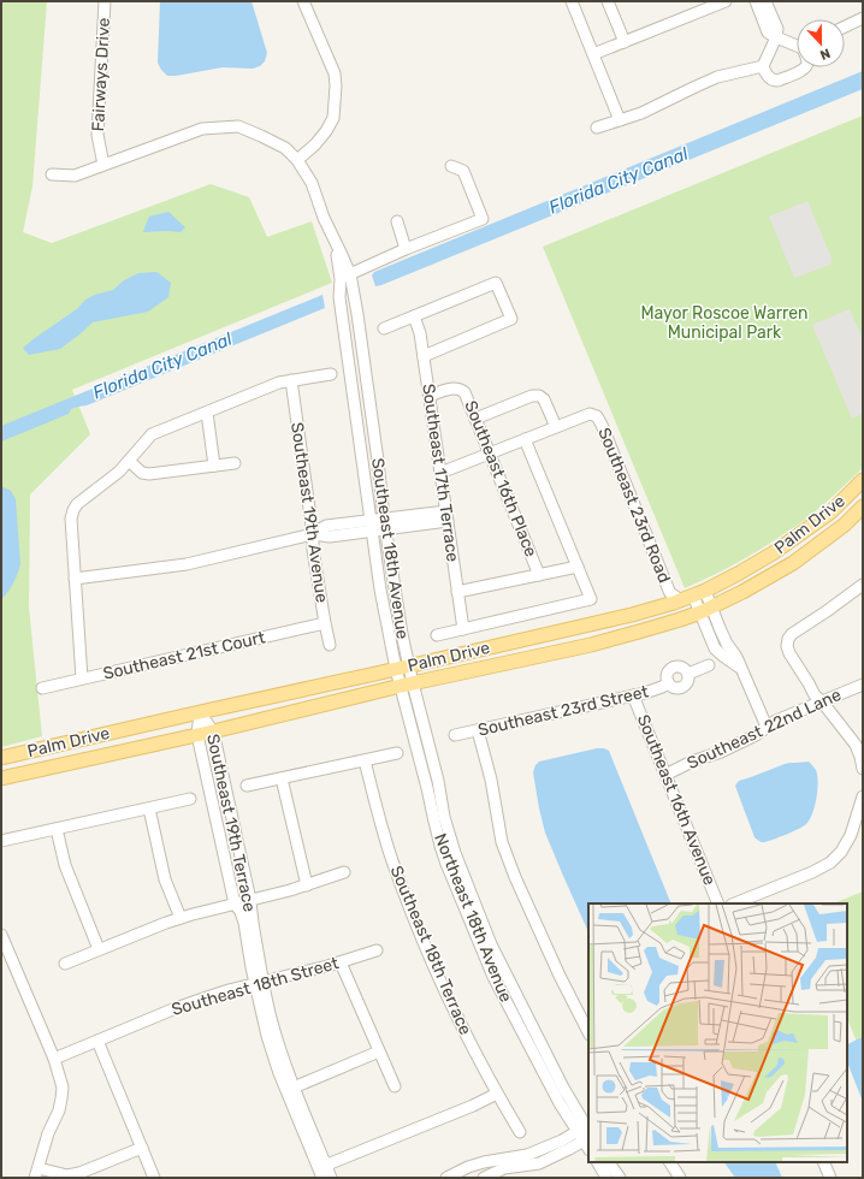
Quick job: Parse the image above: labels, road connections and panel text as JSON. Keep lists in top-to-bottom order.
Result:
{
  "streets": {
    "main road": ["Palm Drive"],
    "street": [
      "Fairways Drive",
      "Southeast 17th Terrace",
      "Southeast 16th Place",
      "Southeast 23rd Road",
      "Southeast 19th Avenue",
      "Southeast 18th Avenue",
      "Southeast 21st Court",
      "Southeast 23rd Street",
      "Southeast 22nd Lane",
      "Southeast 16th Avenue",
      "Southeast 19th Terrace",
      "Northeast 18th Avenue",
      "Southeast 18th Terrace",
      "Southeast 18th Street"
    ]
  },
  "crossings": [
    ["Southeast 17th Terrace", "Southeast 16th Place"],
    ["Southeast 17th Terrace", "Southeast 23rd Road"],
    ["Southeast 16th Place", "Southeast 23rd Road"],
    ["Southeast 23rd Road", "Palm Drive"],
    ["Southeast 19th Avenue", "Southeast 21st Court"],
    ["Palm Drive", "Southeast 18th Avenue"],
    ["Palm Drive", "Southeast 19th Terrace"],
    ["Palm Drive", "Northeast 18th Avenue"],
    ["Southeast 18th Avenue", "Northeast 18th Avenue"],
    ["Southeast 23rd Street", "Southeast 16th Avenue"],
    ["Southeast 22nd Lane", "Southeast 16th Avenue"],
    ["Southeast 19th Terrace", "Southeast 18th Street"]
  ],
  "water": ["Florida City Canal"],
  "parks": ["Mayor Roscoe Warren Municipal Park"],
  "north": "bottom"
}
